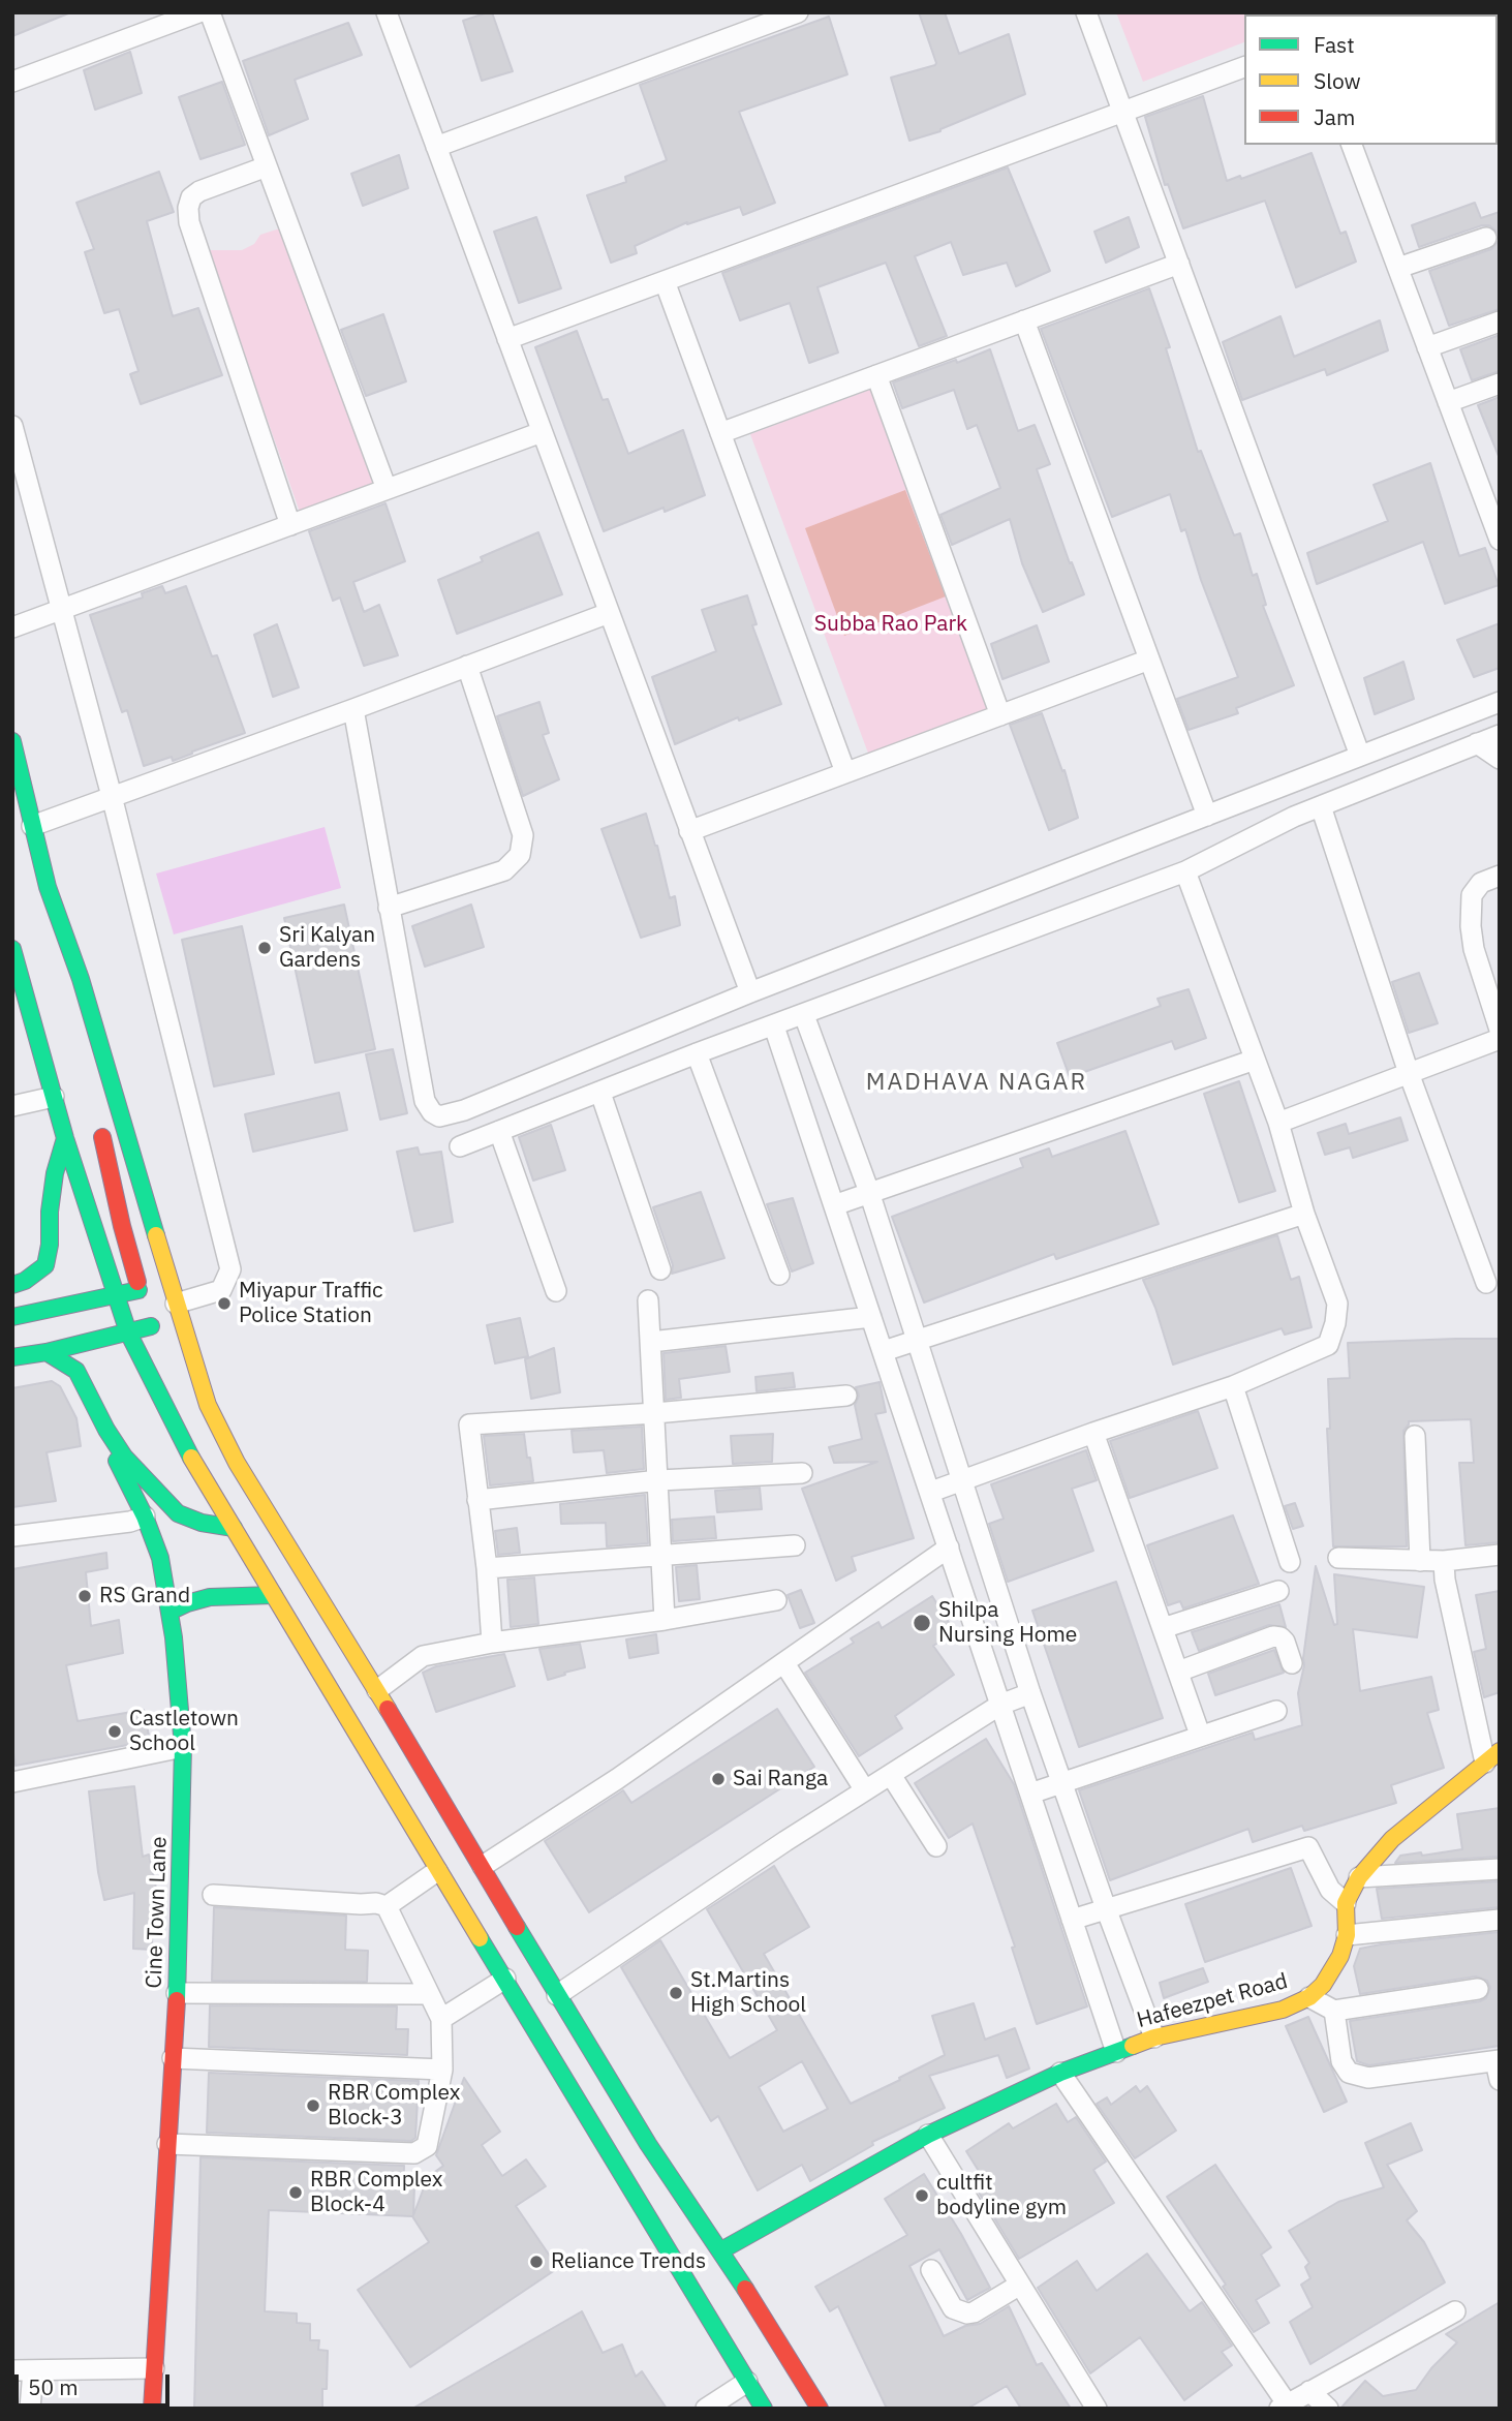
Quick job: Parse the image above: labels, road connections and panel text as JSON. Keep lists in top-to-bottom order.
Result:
{
  "streets": {
    "main road": ["Cine Town Lane", "Hafeezpet Road"]
  },
  "districts": ["MADHAVA NAGAR"],
  "parks": ["Subba Rao Park"],
  "places": [
    "Sri Kalyan Gardens",
    "Miyapur Traffic Police Station",
    "RS Grand",
    "Shilpa Nursing Home",
    "Castletown School",
    "Sai Ranga",
    "St.Martins High School",
    "RBR Complex Block-3",
    "RBR Complex Block-4",
    "cultfit bodyline gym",
    "Reliance Trends"
  ],
  "legend": ["Fast", "Slow", "Jam"],
  "scale_bar": "50 m"
}
